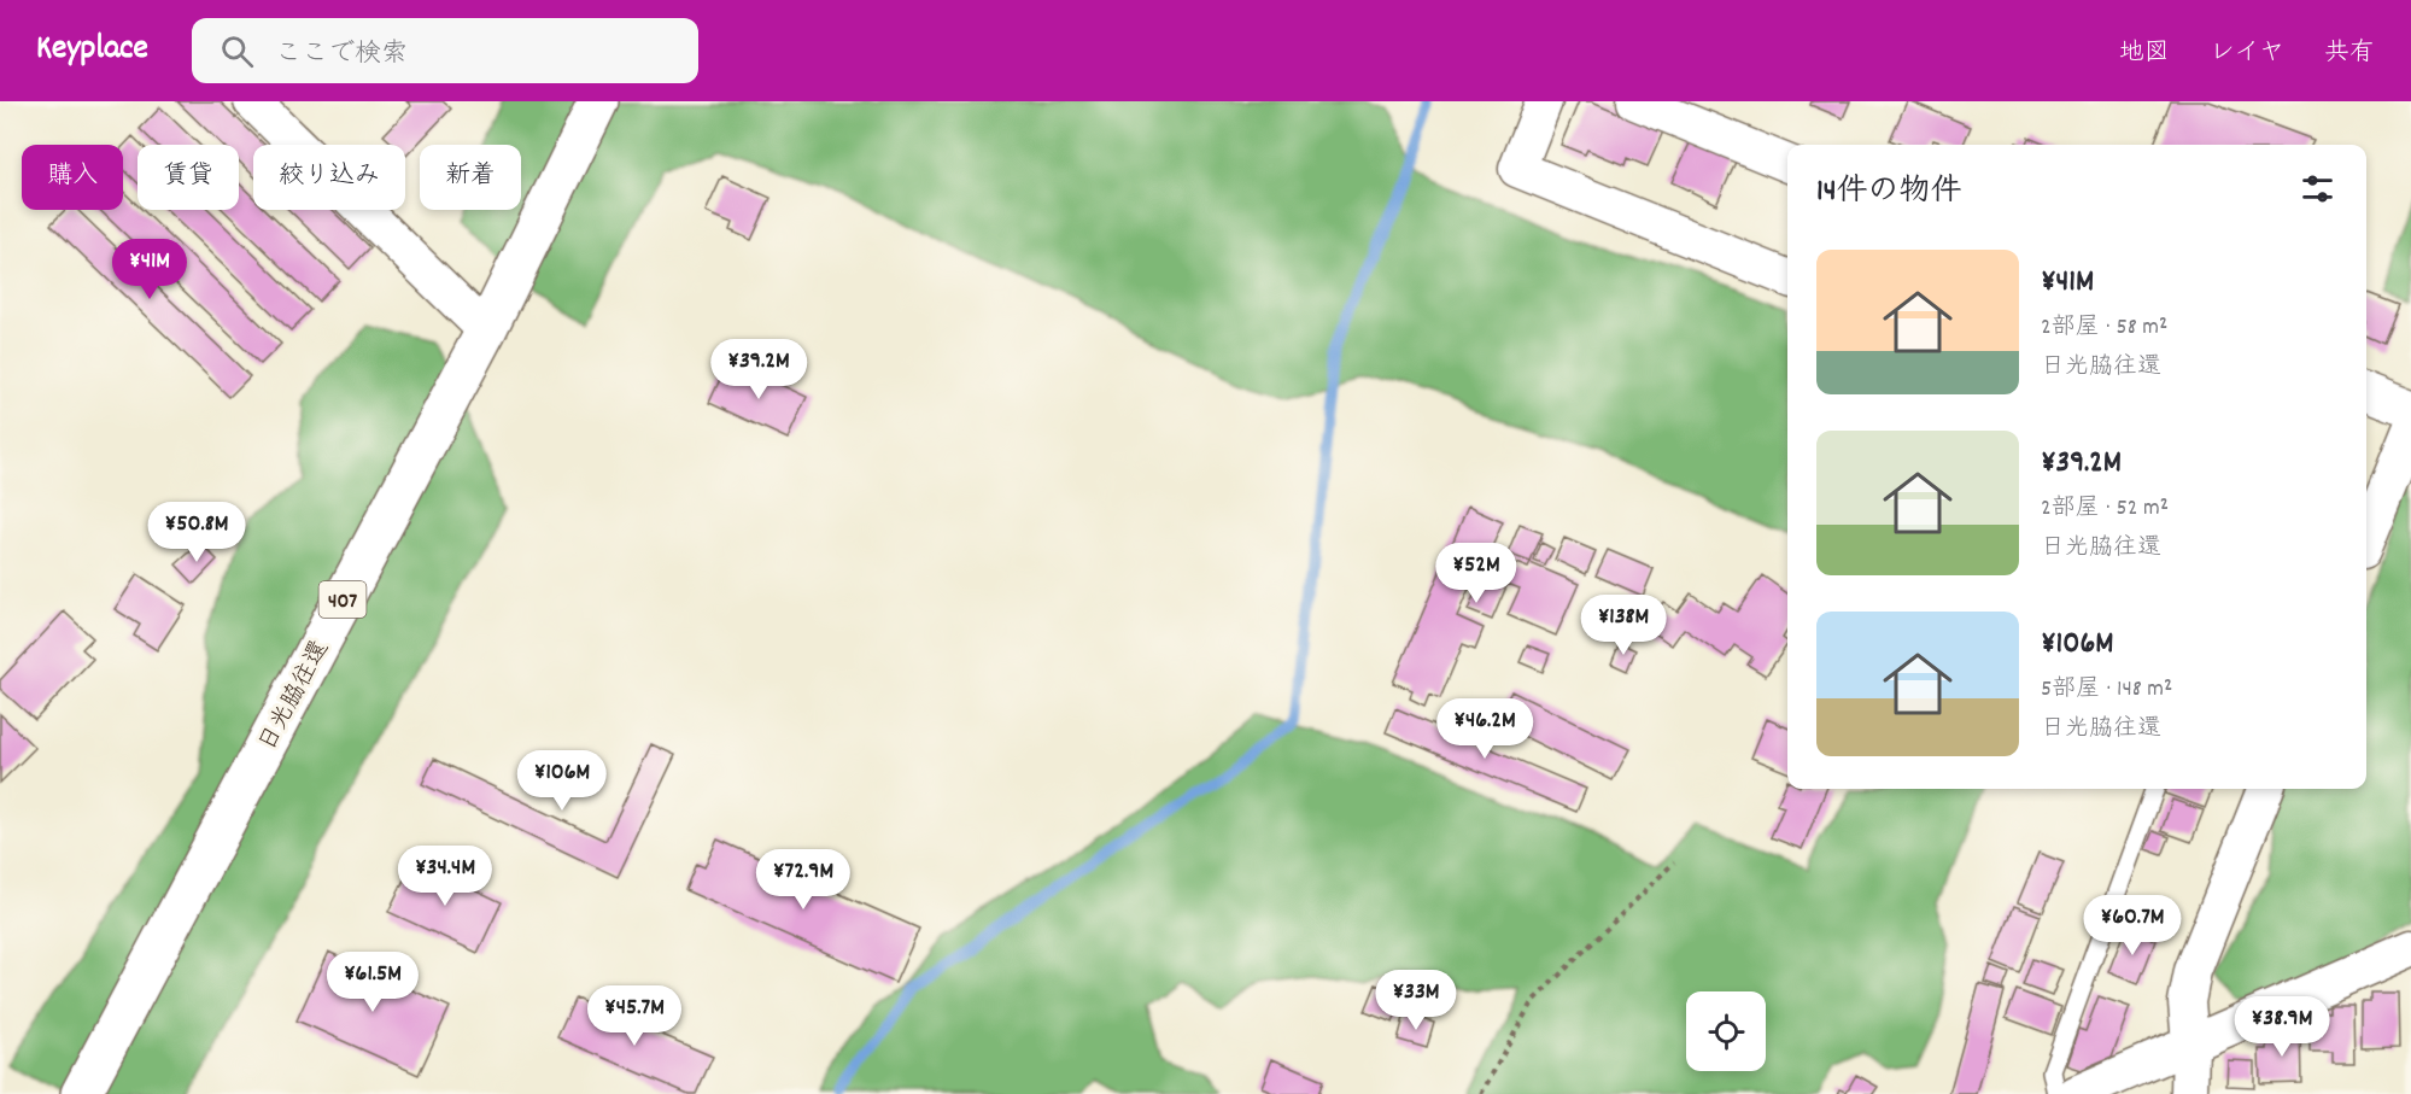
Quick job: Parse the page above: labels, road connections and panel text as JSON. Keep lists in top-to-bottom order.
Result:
{
  "streets": {
    "highway": ["407", "日光脇往還"]
  },
  "page": {
    "header": "Keyplace",
    "search": "ここで検索",
    "nav": ["地図", "レイヤ", "共有"],
    "chip": [
      "購入",
      "賃貸",
      "絞り込み",
      "新着"
    ],
    "heading": "14件の物件",
    "list": [
      {
        "name": "¥41M",
        "note": "2部屋 · 58 m² · 日光脇往還"
      },
      {
        "name": "¥39.2M",
        "note": "2部屋 · 52 m² · 日光脇往還"
      },
      {
        "name": "¥106M",
        "note": "5部屋 · 148 m² · 日光脇往還"
      }
    ],
    "price": [
      "¥41M",
      "¥39.2M",
      "¥50.8M",
      "¥52M",
      "¥138M",
      "¥46.2M",
      "¥106M",
      "¥34.4M",
      "¥72.9M",
      "¥60.7M",
      "¥61.5M",
      "¥33M",
      "¥45.7M",
      "¥38.9M"
    ]
  }
}
